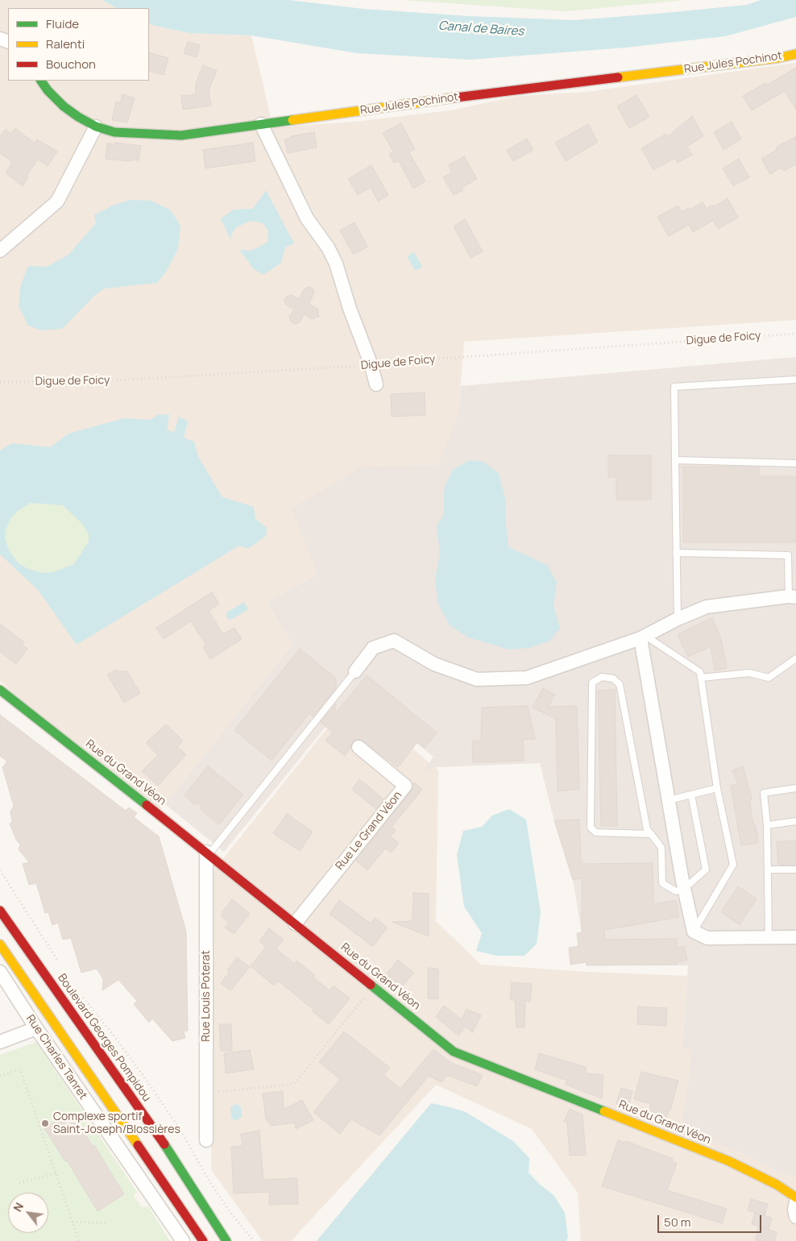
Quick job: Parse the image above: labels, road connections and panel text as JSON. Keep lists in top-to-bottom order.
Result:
{
  "streets": {
    "street": [
      "Rue Jules Pochinot",
      "Rue du Grand Véon",
      "Rue Le Grand Véon",
      "Rue Louis Poterat",
      "Boulevard Georges Pompidou",
      "Rue Charles Tanret"
    ],
    "path": ["Digue de Foicy"]
  },
  "crossings": [
    ["Rue du Grand Véon", "Rue Le Grand Véon"],
    ["Rue du Grand Véon", "Rue Louis Poterat"]
  ],
  "water": ["Canal de Baires"],
  "places": ["Complexe sportif Saint-Joseph/Blossières"],
  "legend": ["Fluide", "Ralenti", "Bouchon"],
  "scale_bar": "50 m",
  "north": "top left"
}
